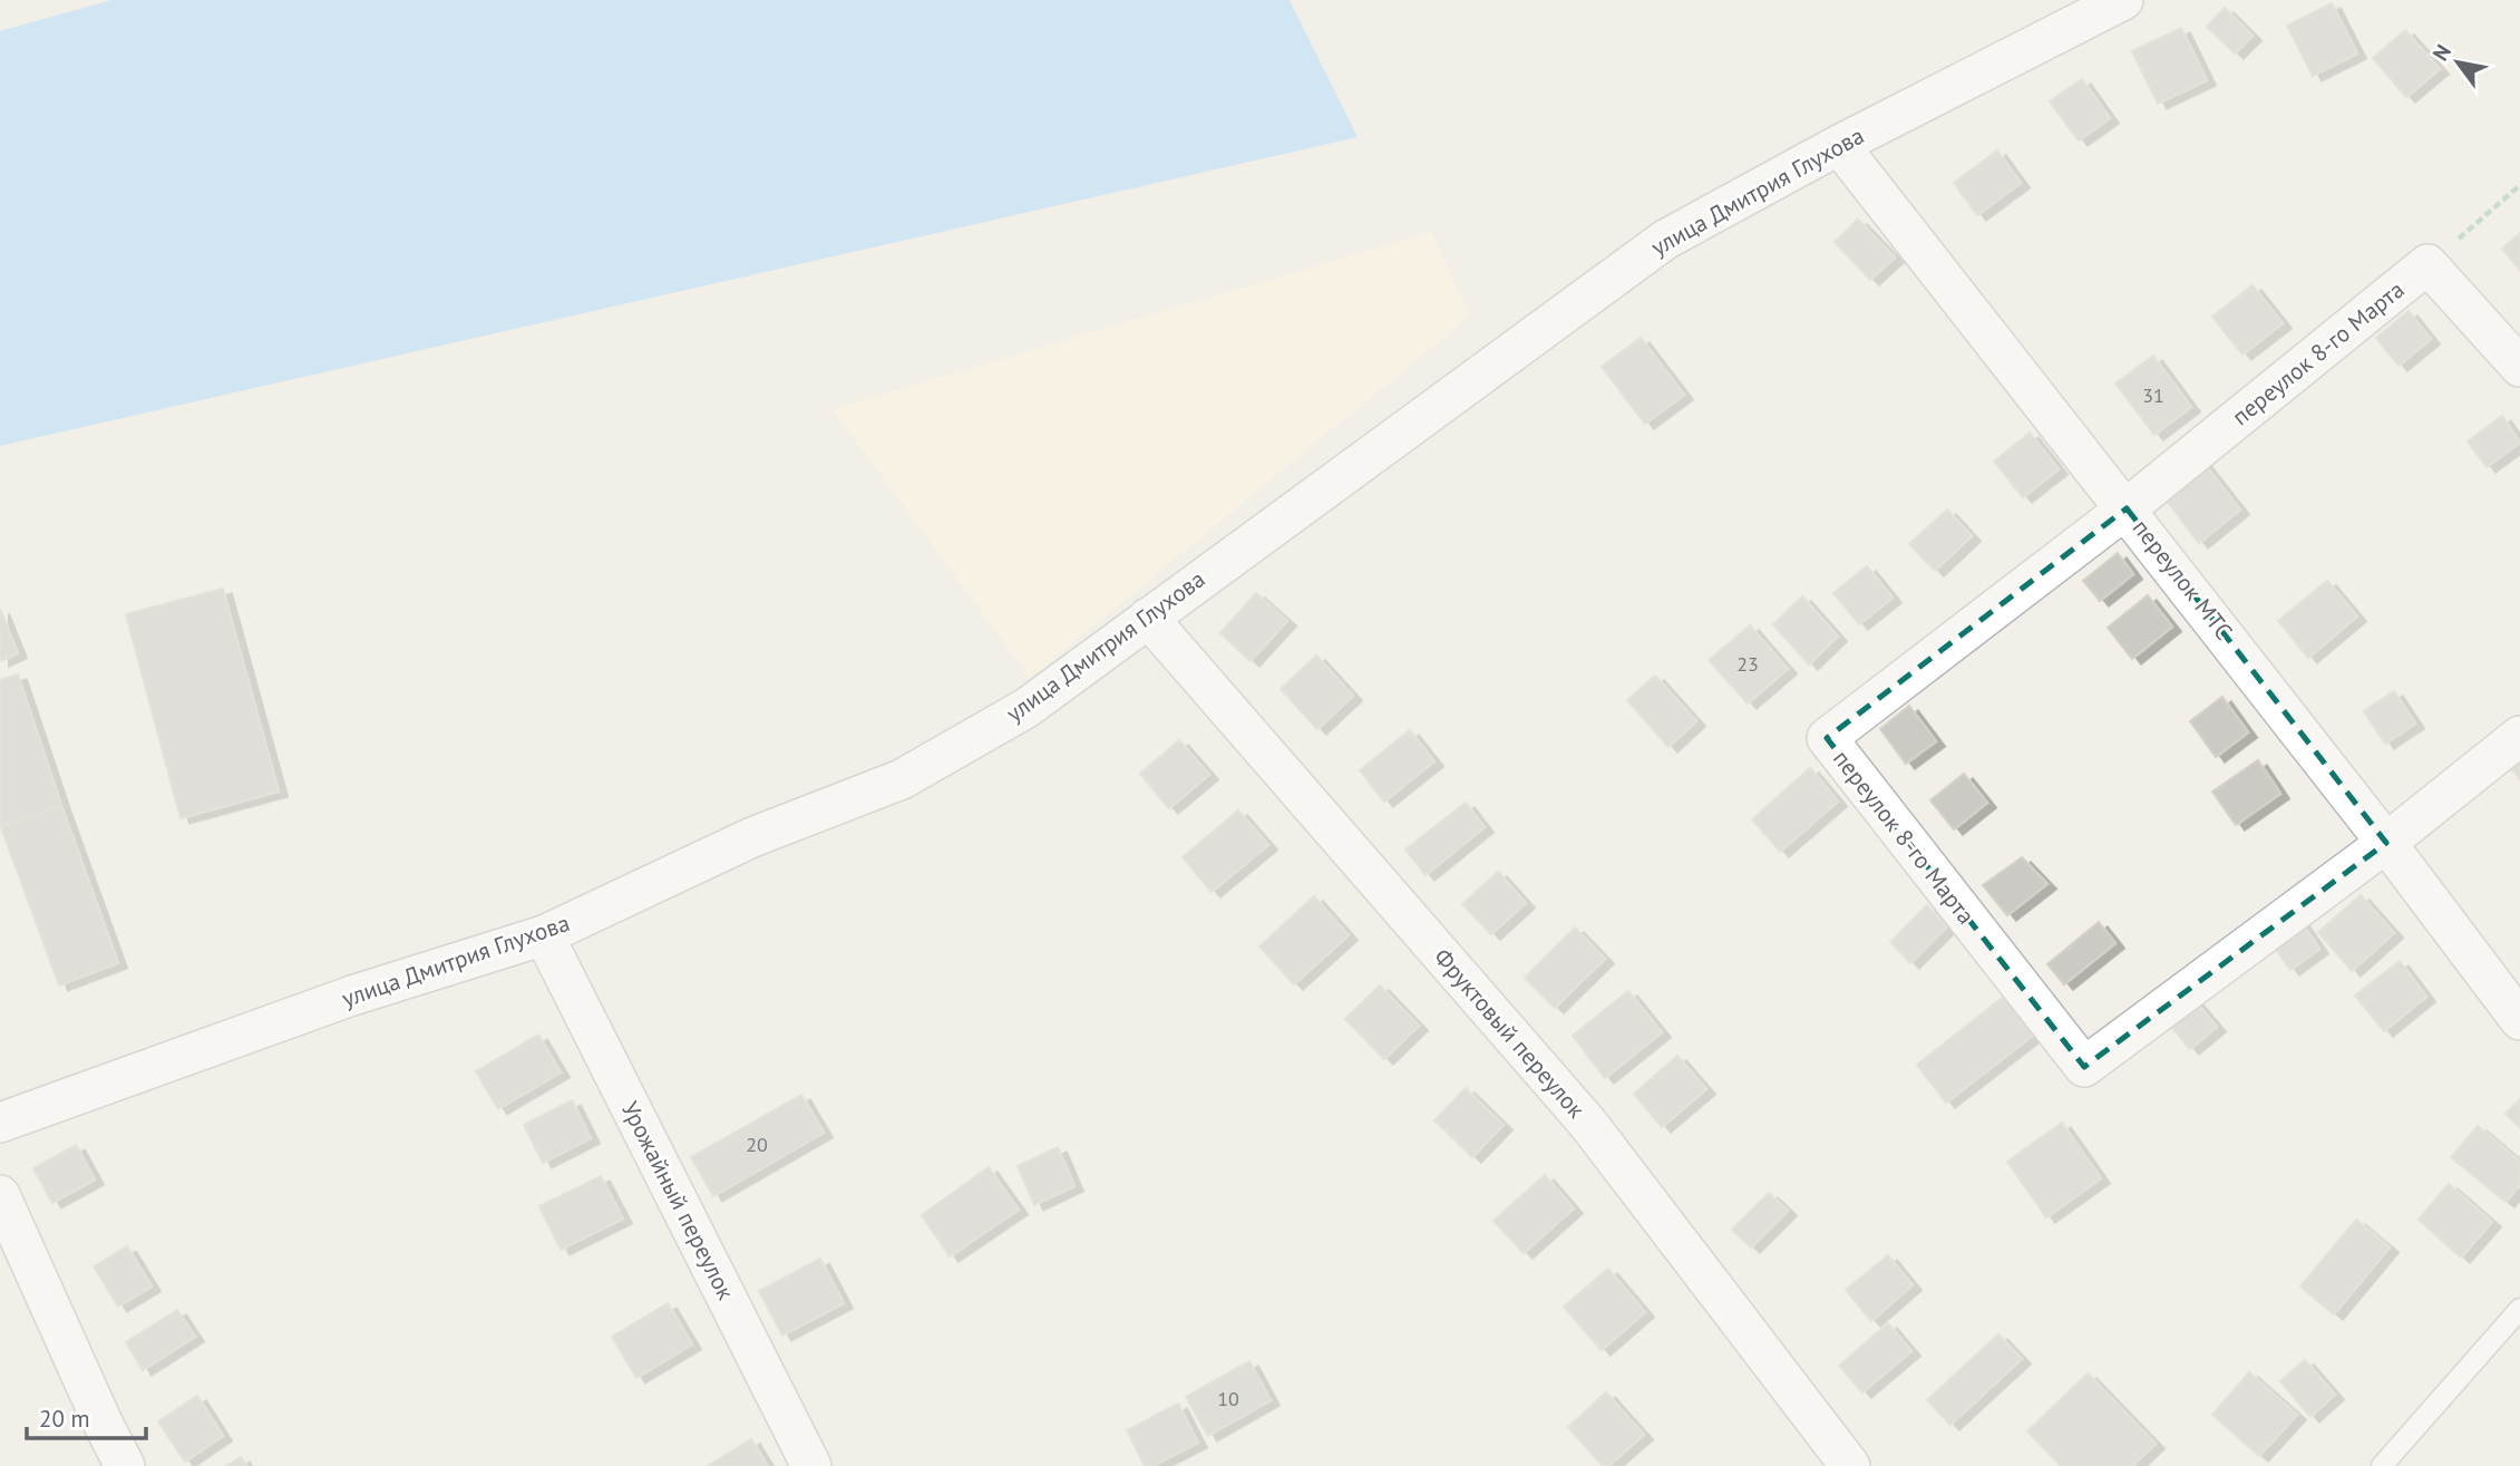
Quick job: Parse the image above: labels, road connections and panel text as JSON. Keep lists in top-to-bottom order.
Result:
{
  "streets": {
    "street": [
      "улица Дмитрия Глухова",
      "переулок 8-го Марта",
      "переулок МТС",
      "Фруктовый переулок",
      "Урожайный переулок"
    ]
  },
  "crossings": [
    ["улица Дмитрия Глухова", "переулок МТС"],
    ["улица Дмитрия Глухова", "Фруктовый переулок"],
    ["улица Дмитрия Глухова", "Урожайный переулок"],
    ["переулок 8-го Марта", "переулок МТС"]
  ],
  "house_numbers": [
    "31",
    "23",
    "20",
    "10"
  ],
  "scale_bar": "20 m",
  "north": "top left"
}
